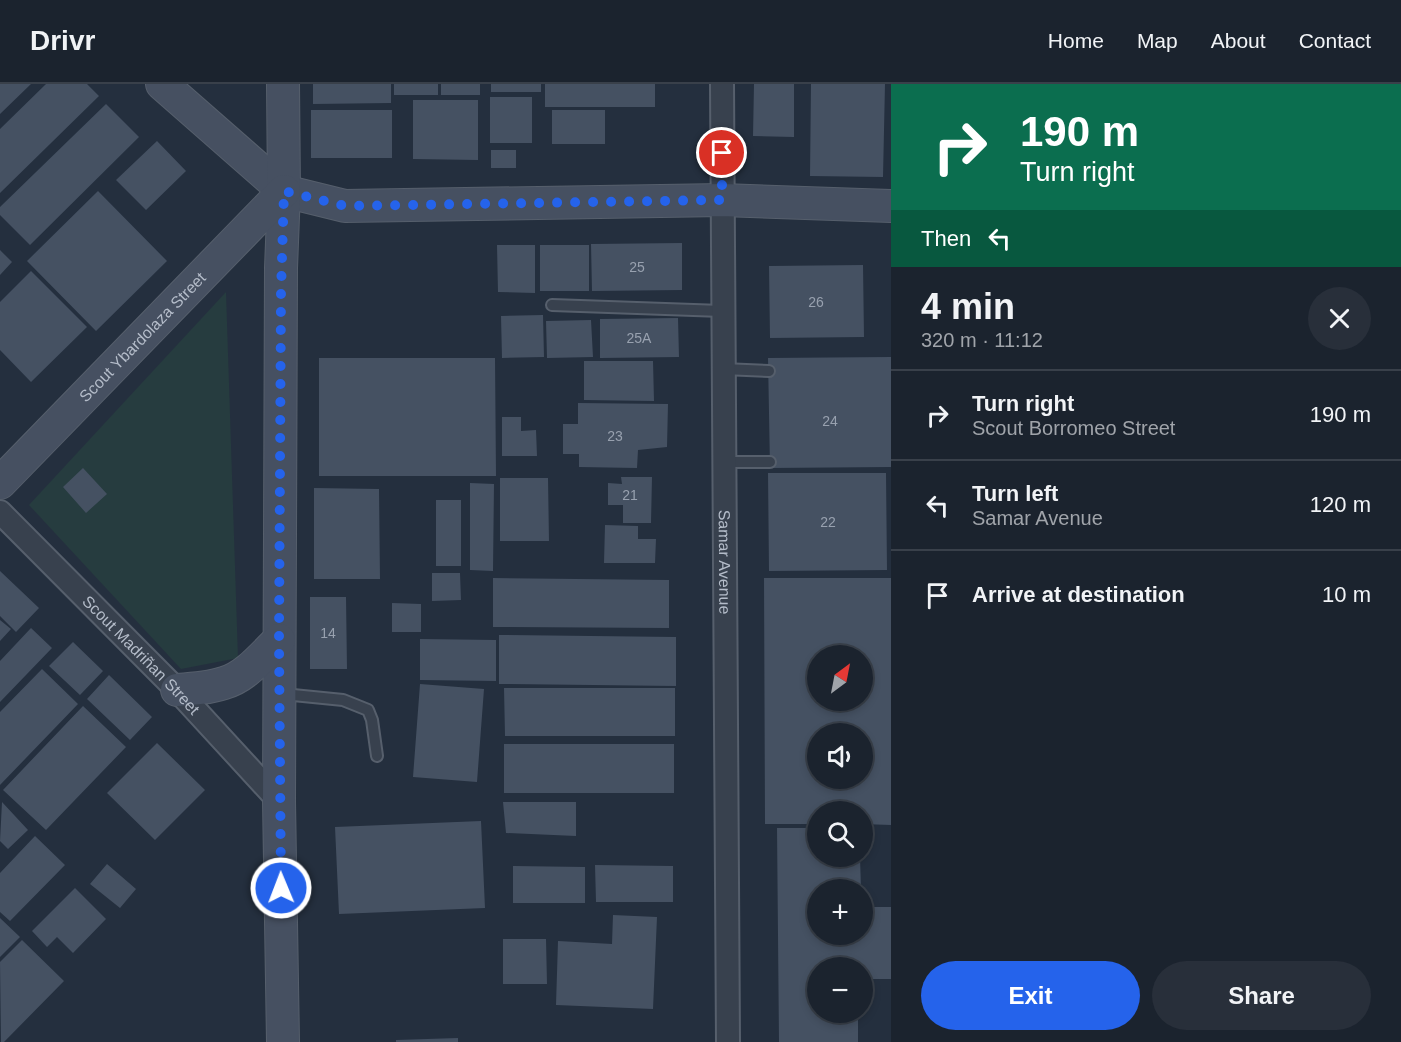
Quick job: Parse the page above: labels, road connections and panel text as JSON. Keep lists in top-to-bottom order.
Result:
{
  "streets": {
    "street": ["Scout Ybardolaza Street", "Samar Avenue", "Scout Madriñan Street"]
  },
  "house_numbers": [
    "25",
    "26",
    "25A",
    "24",
    "23",
    "21",
    "22",
    "14"
  ],
  "north": "top right",
  "page": {
    "header": "Drivr",
    "nav": [
      "Home",
      "Map",
      "About",
      "Contact"
    ],
    "turn": ["190 m", "Turn right"],
    "then": "Then",
    "heading": ["4 min", "320 m · 11:12"],
    "list": [
      {
        "name": "Turn right",
        "note": "Scout Borromeo Street",
        "value": "190 m"
      },
      {
        "name": "Turn left",
        "note": "Samar Avenue",
        "value": "120 m"
      },
      {
        "name": "Arrive at destination",
        "value": "10 m"
      }
    ],
    "map_buttons": ["+", "−"],
    "buttons": ["Exit", "Share"]
  }
}
